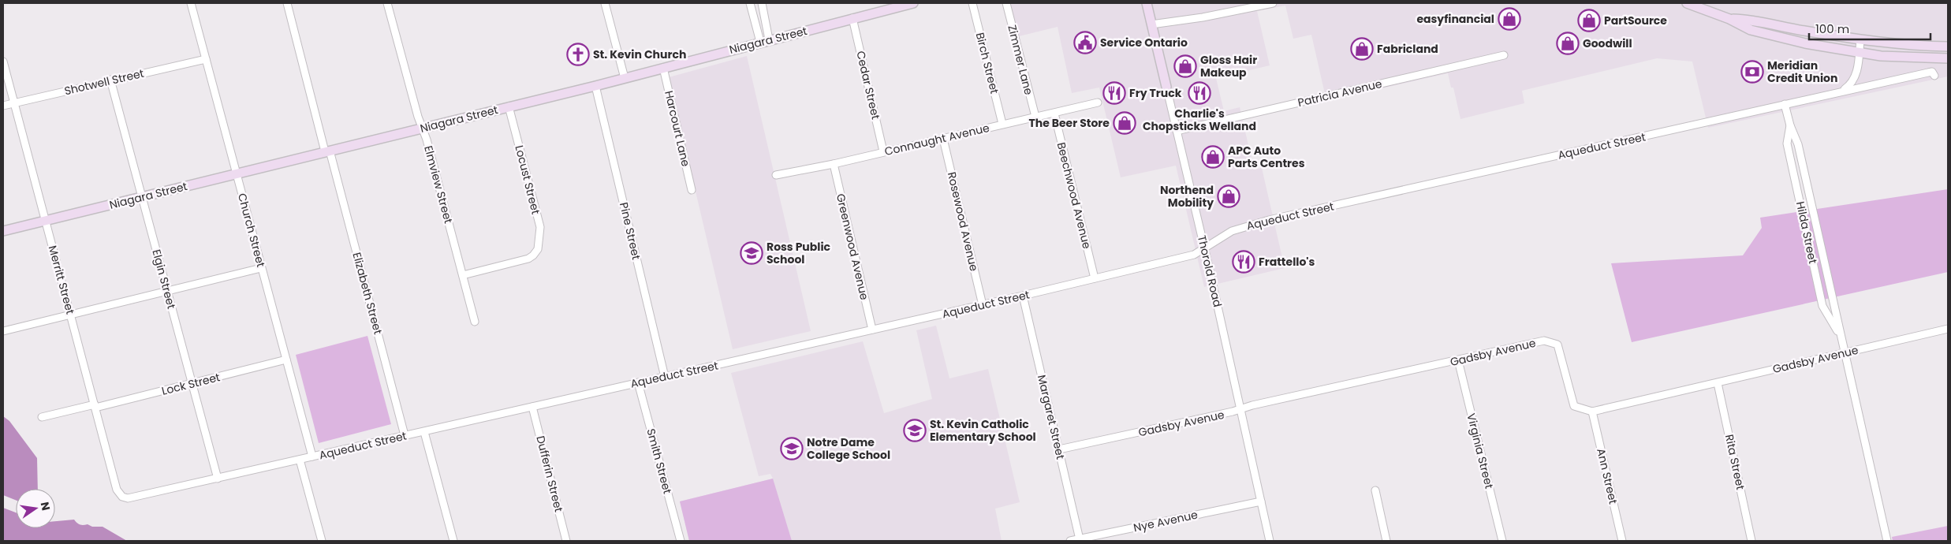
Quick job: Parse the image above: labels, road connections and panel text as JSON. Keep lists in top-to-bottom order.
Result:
{
  "streets": {
    "main road": ["Niagara Street", "Thorold Road"],
    "street": [
      "Zimmer Lane",
      "Birch Street",
      "Shotwell Street",
      "Cedar Street",
      "Patricia Avenue",
      "Harcourt Lane",
      "Connaught Avenue",
      "Aqueduct Street",
      "Locust Street",
      "Elmview Street",
      "Beechwood Avenue",
      "Rosewood Avenue",
      "Church Street",
      "Pine Street",
      "Hilda Street",
      "Greenwood Avenue",
      "Elgin Street",
      "Merritt Street",
      "Elizabeth Street",
      "Gadsby Avenue",
      "Lock Street",
      "Margaret Street",
      "Virginia Street",
      "Smith Street",
      "Rita Street",
      "Dufferin Street",
      "Ann Street",
      "Nye Avenue"
    ]
  },
  "crossings": [
    ["Niagara Street", "Cedar Street"],
    ["Niagara Street", "Harcourt Lane"],
    ["Niagara Street", "Locust Street"],
    ["Niagara Street", "Elmview Street"],
    ["Niagara Street", "Church Street"],
    ["Niagara Street", "Pine Street"],
    ["Niagara Street", "Elgin Street"],
    ["Niagara Street", "Merritt Street"],
    ["Niagara Street", "Elizabeth Street"],
    ["Zimmer Lane", "Connaught Avenue"],
    ["Birch Street", "Connaught Avenue"],
    ["Shotwell Street", "Church Street"],
    ["Shotwell Street", "Elgin Street"],
    ["Shotwell Street", "Merritt Street"],
    ["Cedar Street", "Connaught Avenue"],
    ["Patricia Avenue", "Thorold Road"],
    ["Connaught Avenue", "Beechwood Avenue"],
    ["Connaught Avenue", "Rosewood Avenue"],
    ["Connaught Avenue", "Greenwood Avenue"],
    ["Aqueduct Street", "Beechwood Avenue"],
    ["Aqueduct Street", "Rosewood Avenue"],
    ["Aqueduct Street", "Church Street"],
    ["Aqueduct Street", "Pine Street"],
    ["Aqueduct Street", "Hilda Street"],
    ["Aqueduct Street", "Greenwood Avenue"],
    ["Aqueduct Street", "Thorold Road"],
    ["Aqueduct Street", "Elgin Street"],
    ["Aqueduct Street", "Merritt Street"],
    ["Aqueduct Street", "Elizabeth Street"],
    ["Aqueduct Street", "Margaret Street"],
    ["Aqueduct Street", "Smith Street"],
    ["Aqueduct Street", "Dufferin Street"],
    ["Locust Street", "Elmview Street"],
    ["Church Street", "Lock Street"],
    ["Hilda Street", "Gadsby Avenue"],
    ["Thorold Road", "Gadsby Avenue"],
    ["Thorold Road", "Nye Avenue"],
    ["Elgin Street", "Lock Street"],
    ["Merritt Street", "Lock Street"],
    ["Gadsby Avenue", "Margaret Street"],
    ["Gadsby Avenue", "Virginia Street"],
    ["Gadsby Avenue", "Rita Street"],
    ["Gadsby Avenue", "Ann Street"],
    ["Margaret Street", "Nye Avenue"]
  ],
  "places": {
    "shop": [
      "easyfinancial",
      "PartSource",
      "Goodwill",
      "Fabricland",
      "Gloss Hair Makeup",
      "The Beer Store",
      "APC Auto Parts Centres",
      "Northend Mobility"
    ],
    "public building": ["Service Ontario"],
    "church": ["St. Kevin Church"],
    "bank": ["Meridian Credit Union"],
    "restaurant": ["Fry Truck", "Charlie's Chopsticks Welland", "Frattello's"],
    "school or university": ["Ross Public School", "St. Kevin Catholic Elementary School", "Notre Dame College School"]
  },
  "scale_bar": "100 m",
  "north": "right"
}
